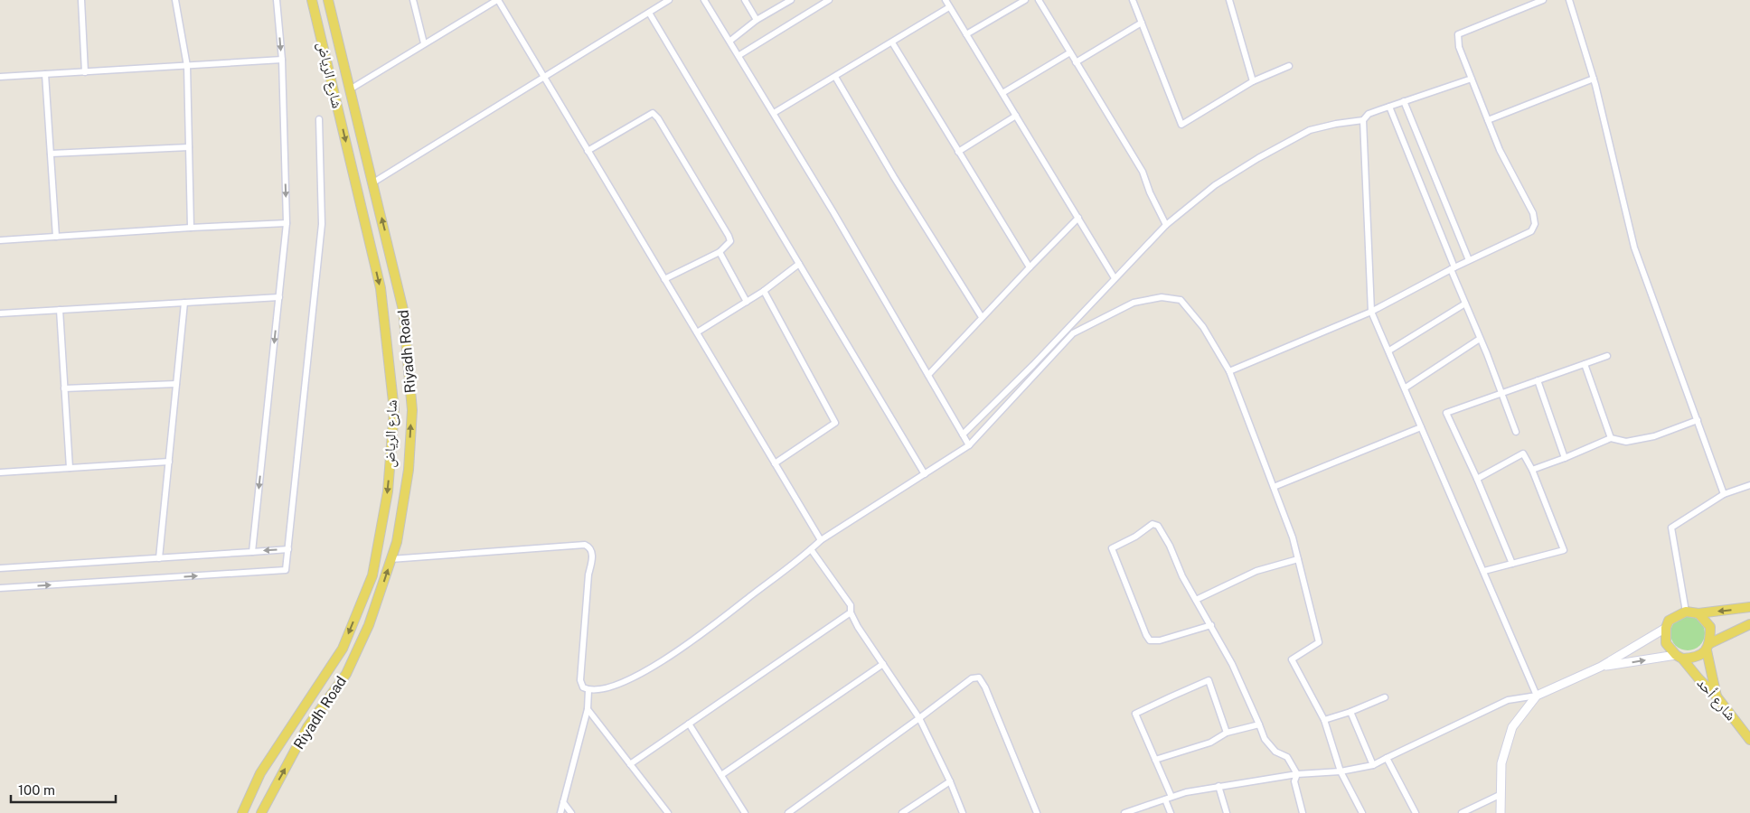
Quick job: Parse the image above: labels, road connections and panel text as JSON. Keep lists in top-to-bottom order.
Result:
{
  "streets": {
    "main road": ["شارع الرياض", "Riyadh Road", "شارع أحد"]
  },
  "one_way": ["شارع الرياض", "Riyadh Road"],
  "scale_bar": "100 m"
}
